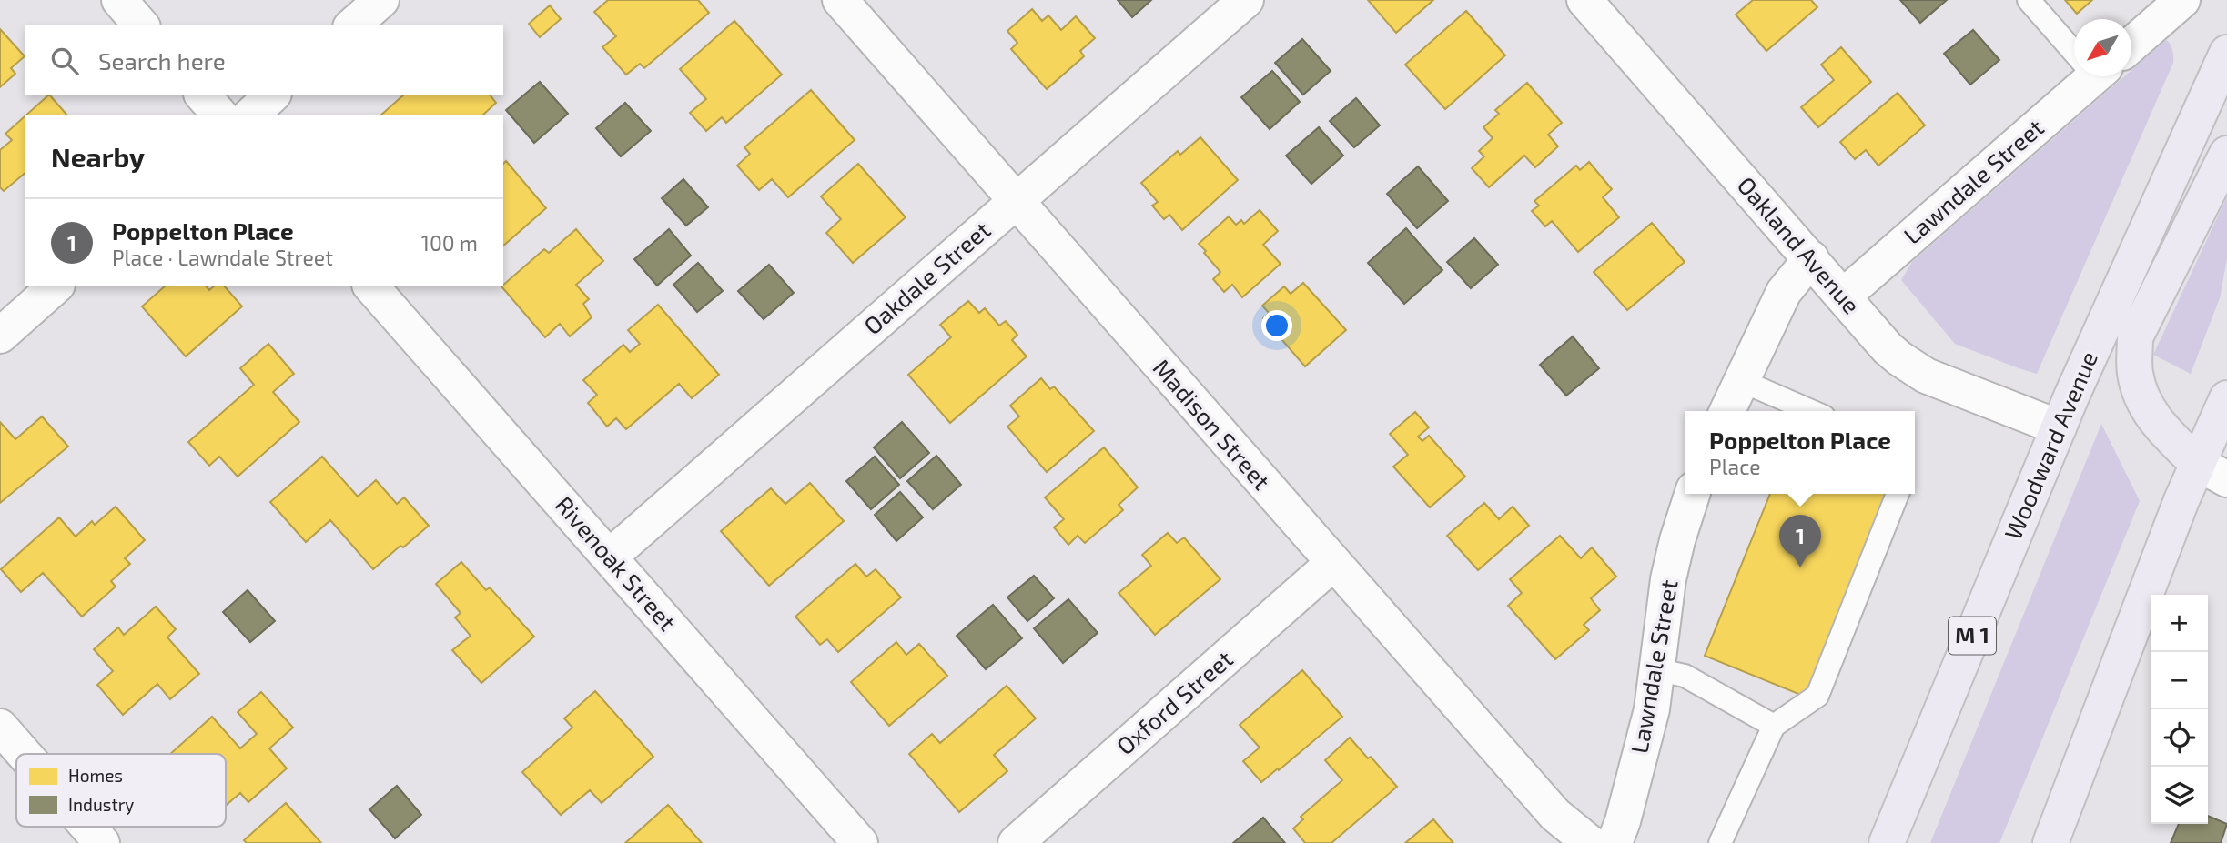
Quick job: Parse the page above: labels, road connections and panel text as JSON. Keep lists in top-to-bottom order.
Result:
{
  "streets": {
    "main road": ["Woodward Avenue", "M 1"],
    "street": [
      "Lawndale Street",
      "Oakland Avenue",
      "Oakdale Street",
      "Madison Street",
      "Rivenoak Street",
      "Oxford Street"
    ]
  },
  "crossings": [
    ["Lawndale Street", "Oakland Avenue"],
    ["Oakland Avenue", "Woodward Avenue"],
    ["Oakdale Street", "Madison Street"],
    ["Oakdale Street", "Rivenoak Street"],
    ["Madison Street", "Oxford Street"]
  ],
  "legend": ["Homes", "Industry"],
  "north": "bottom left",
  "page": {
    "search": "Search here",
    "heading": "Nearby",
    "list": [
      {
        "mark": "1",
        "name": "Poppelton Place",
        "note": "Place · Lawndale Street",
        "value": "100 m"
      }
    ],
    "popup": ["Poppelton Place", "Place"],
    "pins": "1",
    "map_buttons": ["+", "−"]
  }
}
